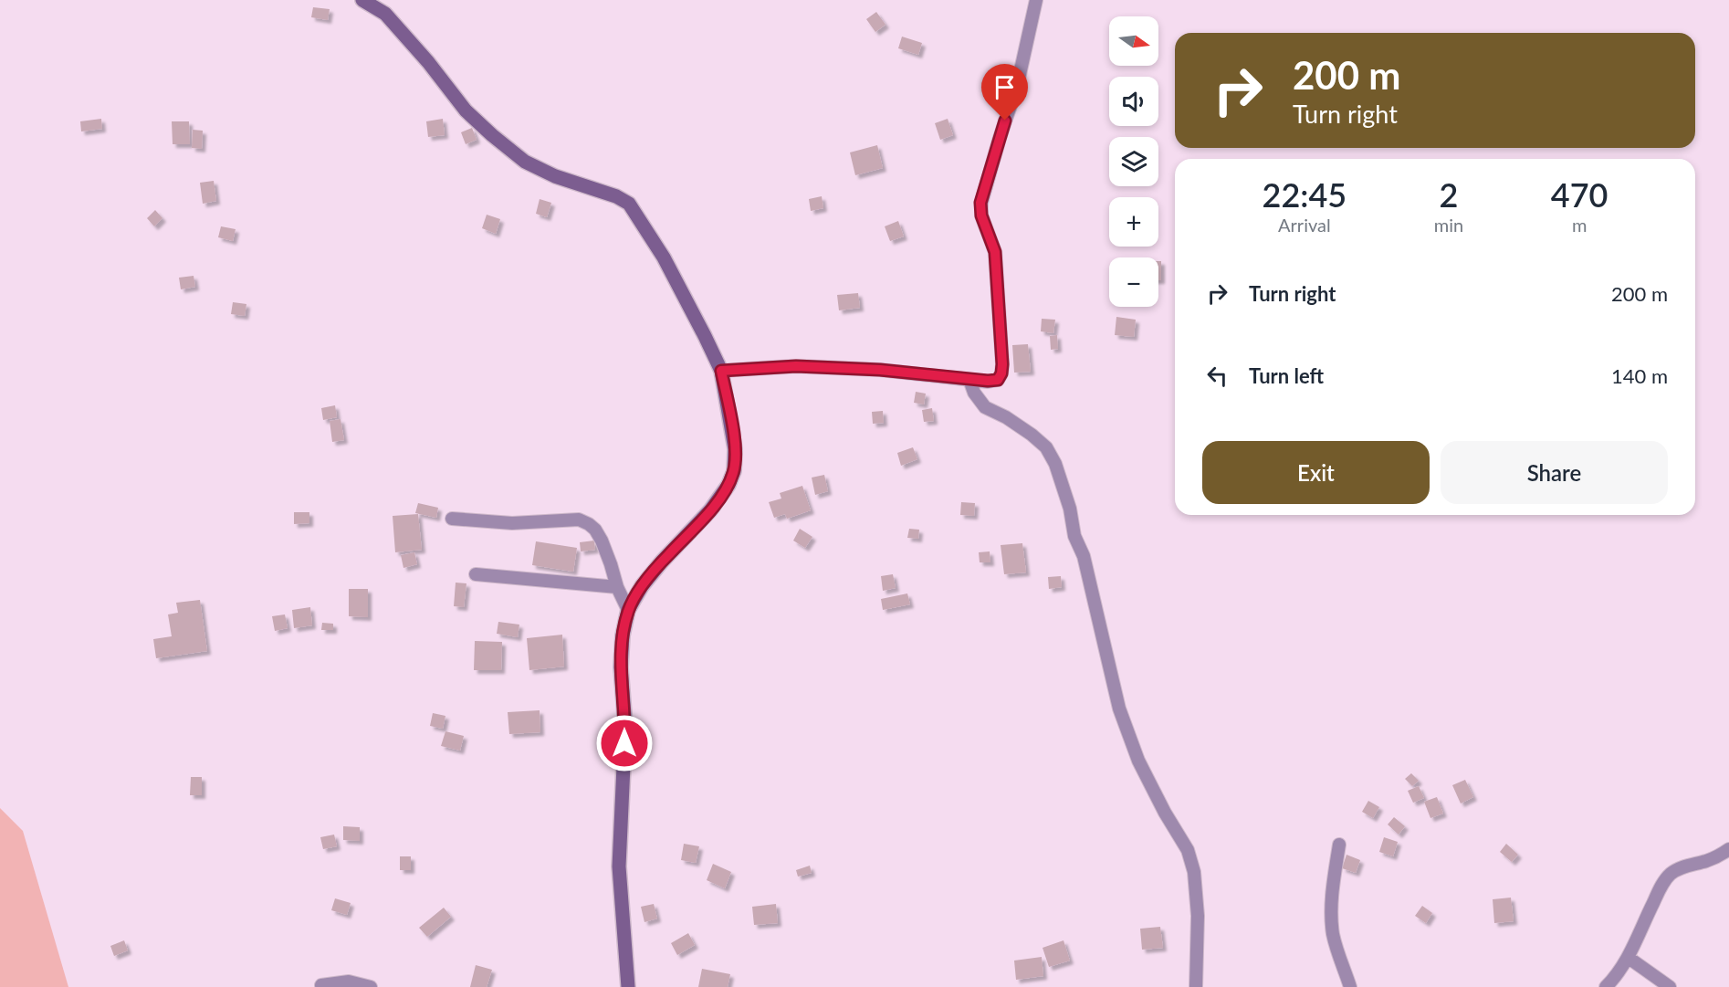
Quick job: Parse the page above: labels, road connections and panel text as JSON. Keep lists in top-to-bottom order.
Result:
{
  "north": "right",
  "page": {
    "map_buttons": ["+", "−"],
    "turn": ["200 m", "Turn right"],
    "eta": [
      "22:45",
      "Arrival",
      "2",
      "min",
      "470",
      "m"
    ],
    "list": [
      {
        "name": "Turn right",
        "value": "200 m"
      },
      {
        "name": "Turn left",
        "value": "140 m"
      }
    ],
    "buttons": ["Exit", "Share"]
  }
}
